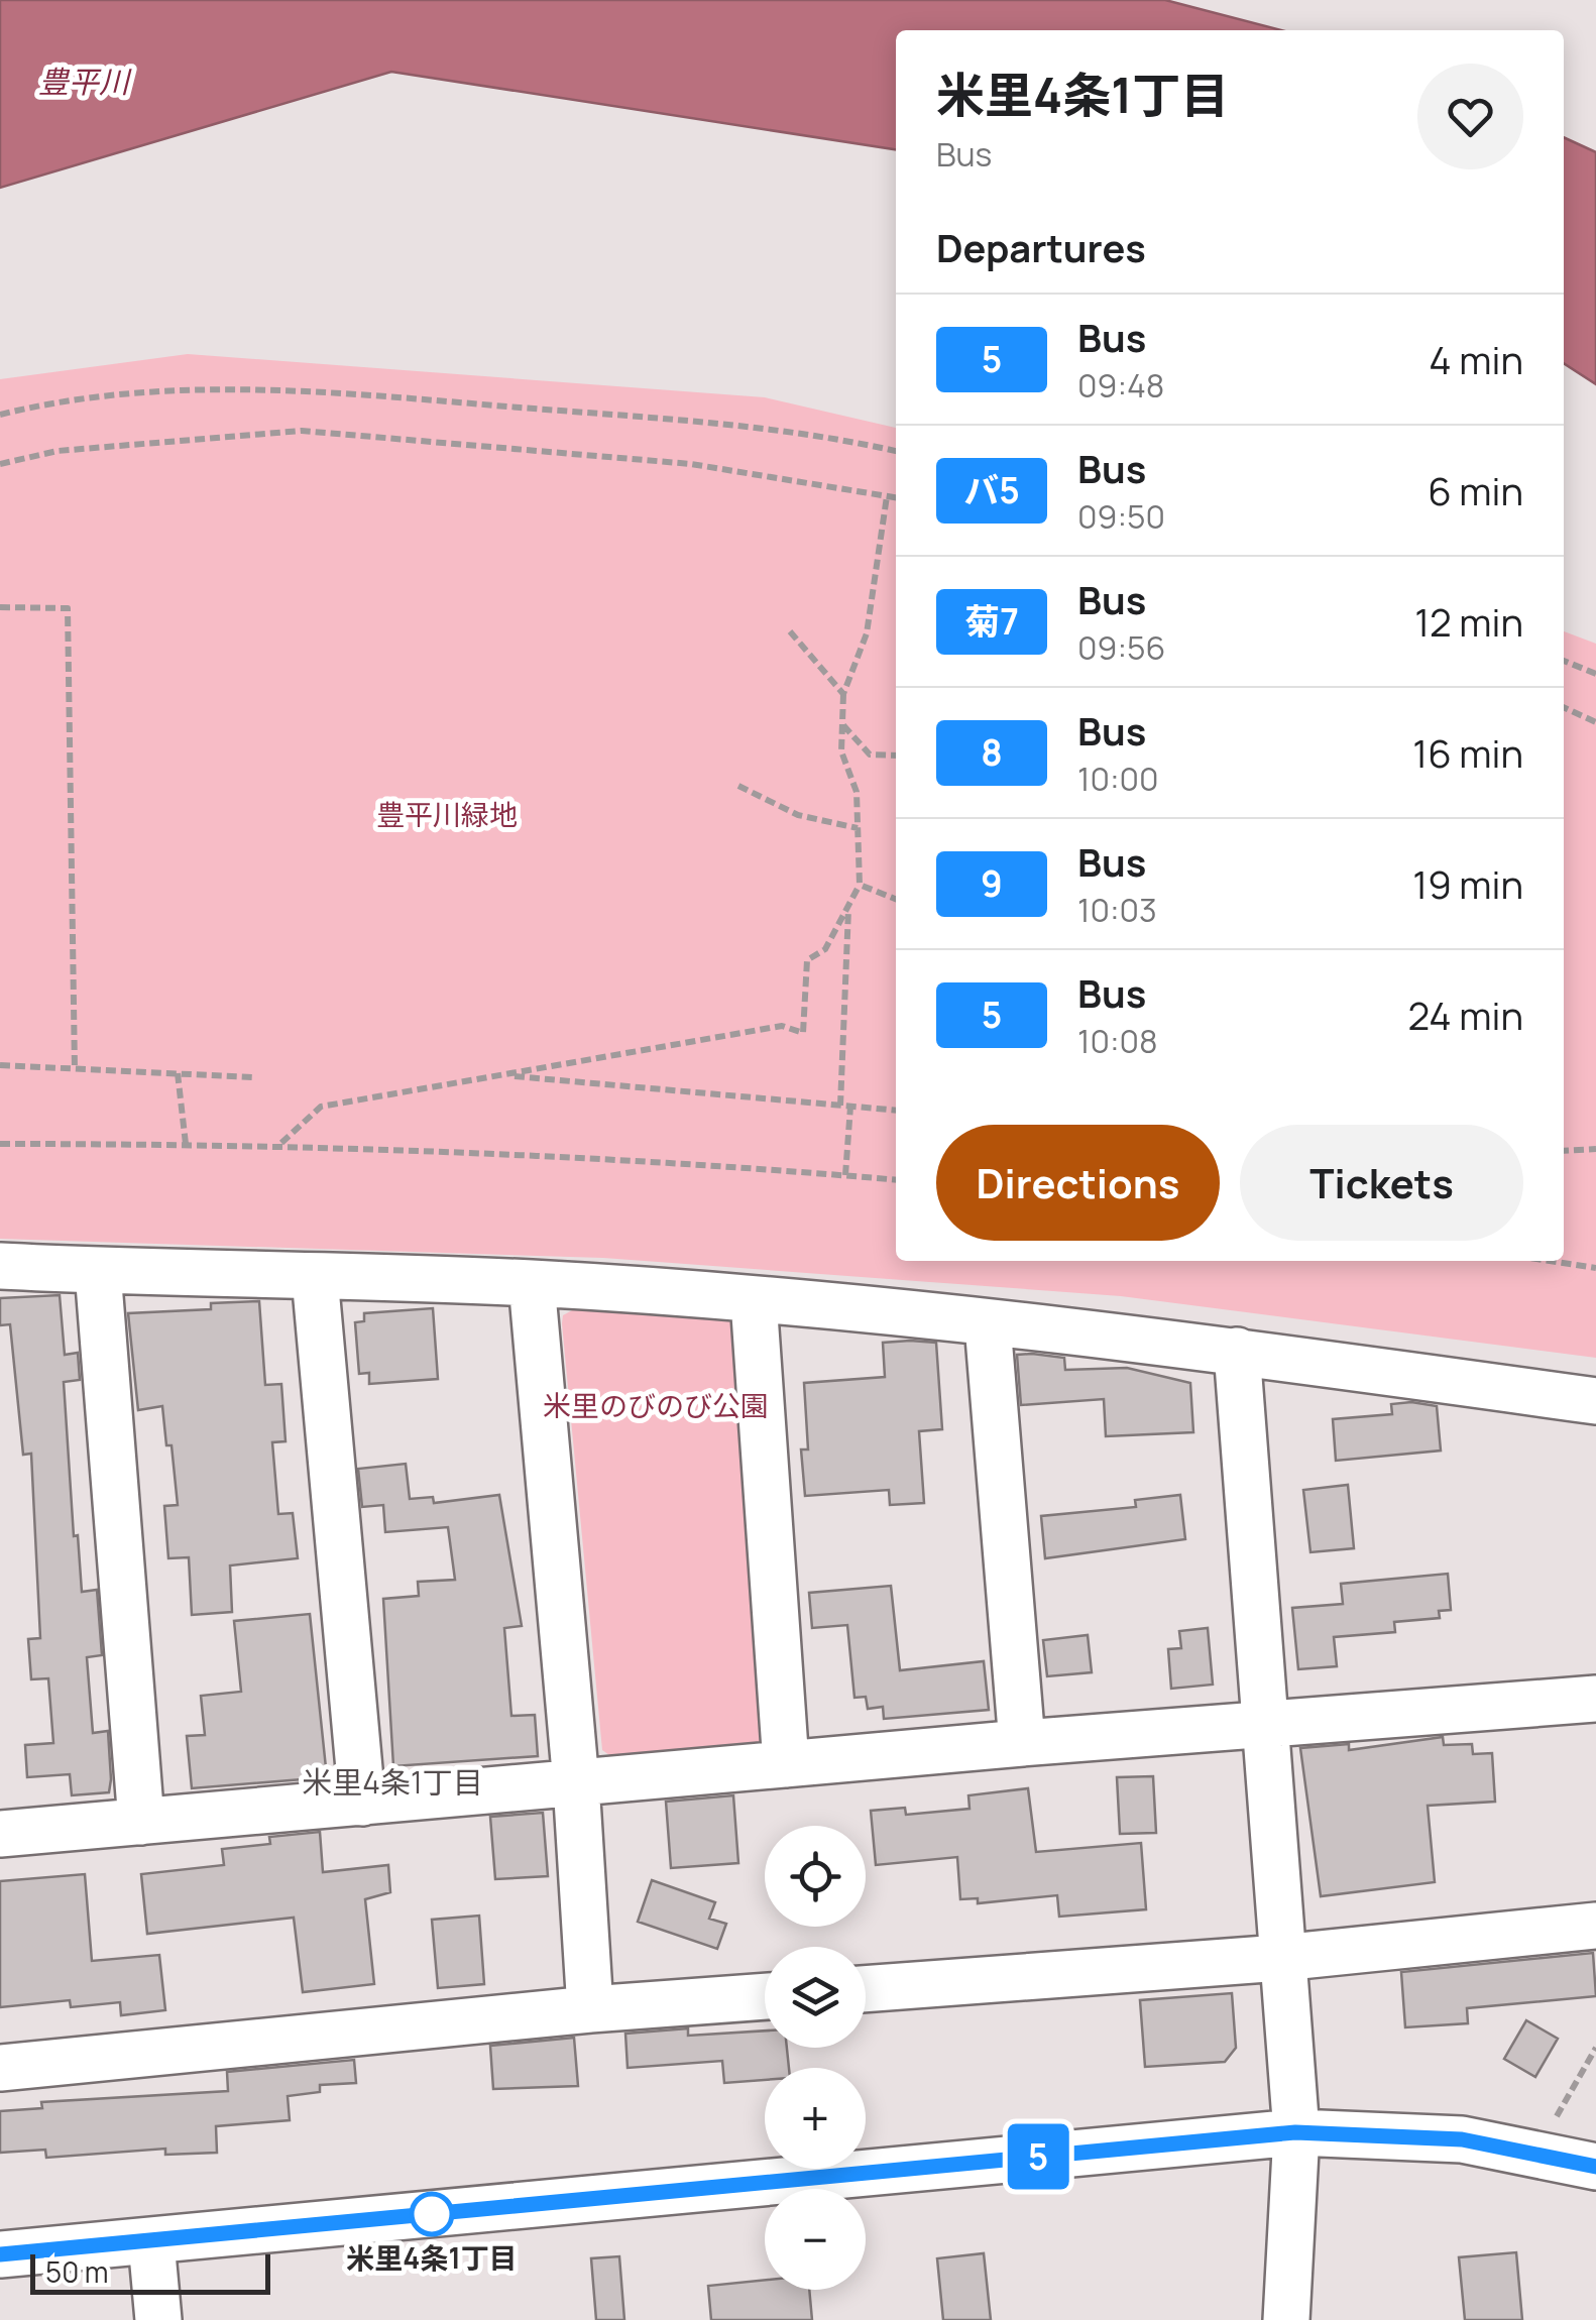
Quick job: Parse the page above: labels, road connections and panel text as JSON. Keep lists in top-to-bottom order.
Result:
{
  "districts": ["米里4条1丁目"],
  "water": ["豊平川"],
  "parks": ["豊平川緑地", "米里のびのび公園"],
  "places": ["米里4条1丁目"],
  "lines": ["bus line 5"],
  "scale_bar": "50 m",
  "page": {
    "on_map": "5",
    "heading": [
      ["米里4条1丁目", "Bus"],
      "Departures"
    ],
    "list": [
      {
        "mark": "5",
        "name": "Bus",
        "note": "09:48",
        "value": "4 min"
      },
      {
        "mark": "バ5",
        "name": "Bus",
        "note": "09:50",
        "value": "6 min"
      },
      {
        "mark": "菊7",
        "name": "Bus",
        "note": "09:56",
        "value": "12 min"
      },
      {
        "mark": "8",
        "name": "Bus",
        "note": "10:00",
        "value": "16 min"
      },
      {
        "mark": "9",
        "name": "Bus",
        "note": "10:03",
        "value": "19 min"
      },
      {
        "mark": "5",
        "name": "Bus",
        "note": "10:08",
        "value": "24 min"
      }
    ],
    "buttons": ["Directions", "Tickets"],
    "map_buttons": ["+", "−"],
    "scale": "50 m"
  }
}
